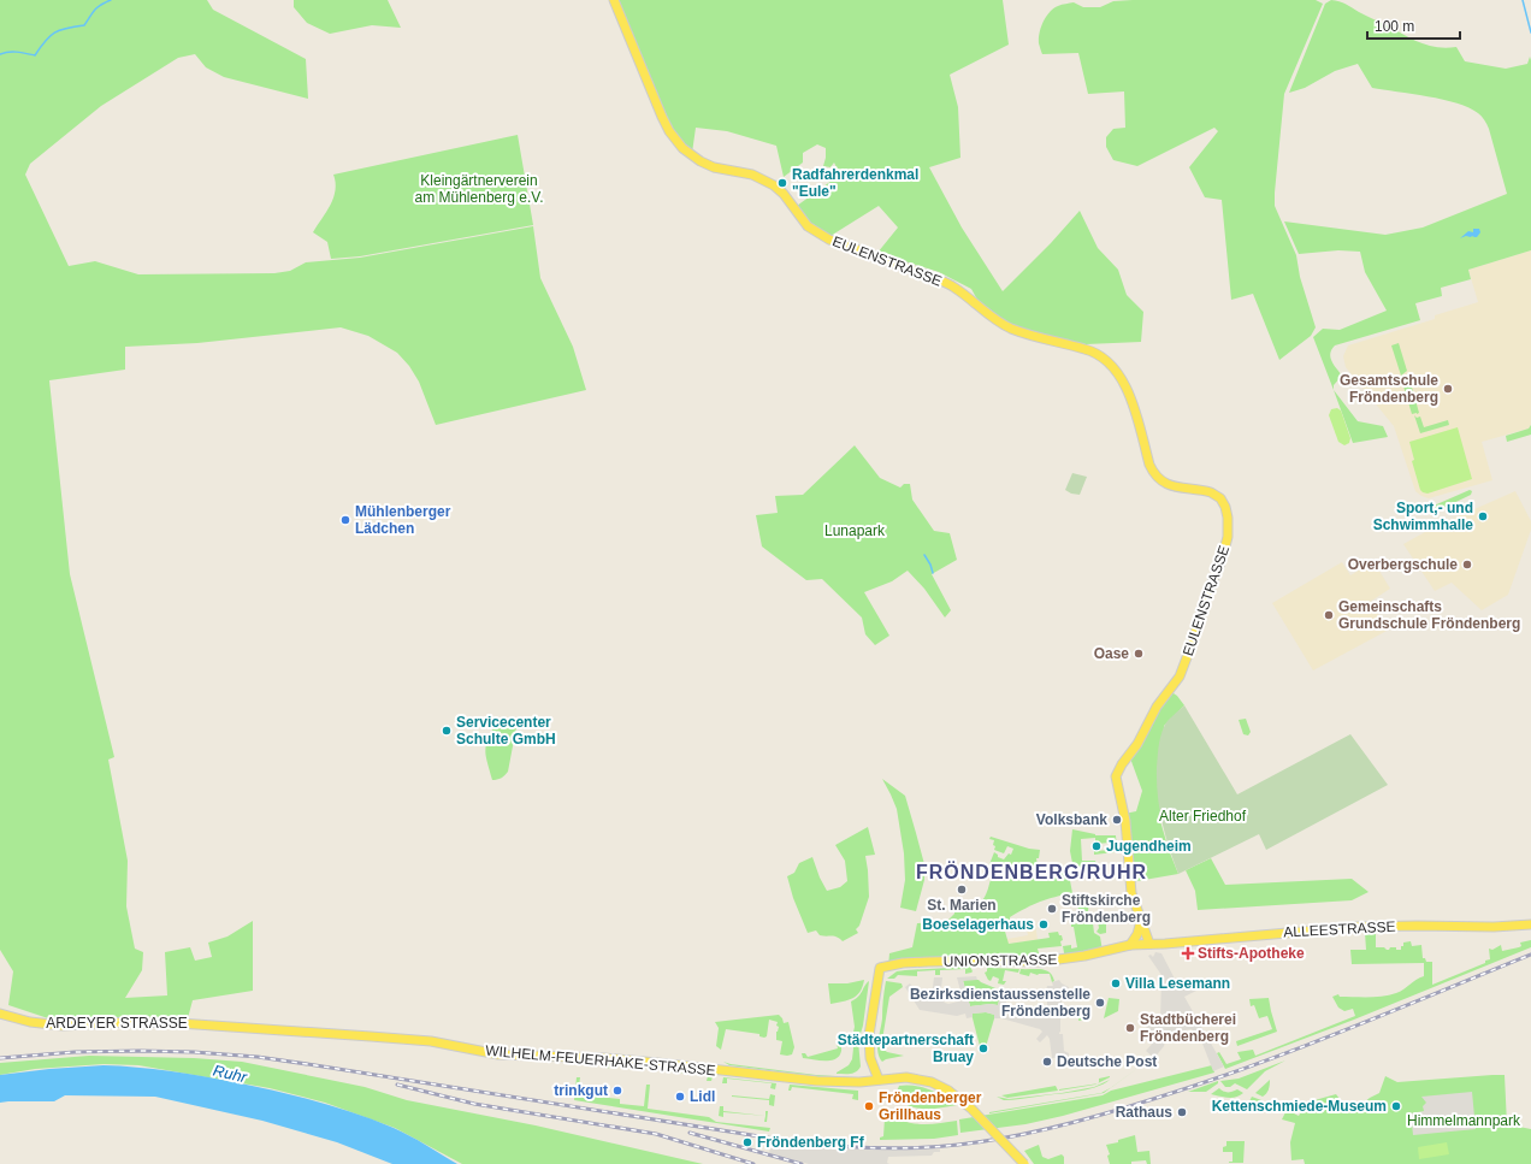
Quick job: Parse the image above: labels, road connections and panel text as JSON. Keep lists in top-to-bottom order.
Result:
{
  "streets": {
    "main road": [
      "EULENSTRASSE",
      "ALLEESTRASSE",
      "UNIONSTRASSE",
      "ARDEYER STRASSE",
      "WILHELM-FEUERHAKE-STRASSE"
    ]
  },
  "crossings": [
    ["EULENSTRASSE", "ALLEESTRASSE"],
    ["EULENSTRASSE", "UNIONSTRASSE"],
    ["ALLEESTRASSE", "UNIONSTRASSE"],
    ["UNIONSTRASSE", "WILHELM-FEUERHAKE-STRASSE"],
    ["ARDEYER STRASSE", "WILHELM-FEUERHAKE-STRASSE"]
  ],
  "districts": ["FRÖNDENBERG/RUHR"],
  "water": ["Ruhr"],
  "parks": [
    "Kleingärtnerverein am Mühlenberg e.V.",
    "Lunapark",
    "Alter Friedhof",
    "Himmelmannpark"
  ],
  "places": {
    "other": [
      "Radfahrerdenkmal \"Eule\"",
      "Gesamtschule Fröndenberg",
      "Sport,- und Schwimmhalle",
      "Mühlenberger Lädchen",
      "Overbergschule",
      "Gemeinschafts Grundschule Fröndenberg",
      "Oase",
      "Servicecenter Schulte GmbH",
      "Volksbank",
      "Jugendheim",
      "St. Marien",
      "Stiftskirche Fröndenberg",
      "Boeselagerhaus",
      "Villa Lesemann",
      "Bezirksdienstaussenstelle Fröndenberg",
      "Stadtbücherei Fröndenberg",
      "Städtepartnerschaft Bruay",
      "Deutsche Post",
      "trinkgut",
      "Lidl",
      "Fröndenberger Grillhaus",
      "Kettenschmiede-Museum",
      "Rathaus",
      "Fröndenberg Ff"
    ],
    "health": ["Stifts-Apotheke"]
  },
  "scale_bar": "100 m"
}
